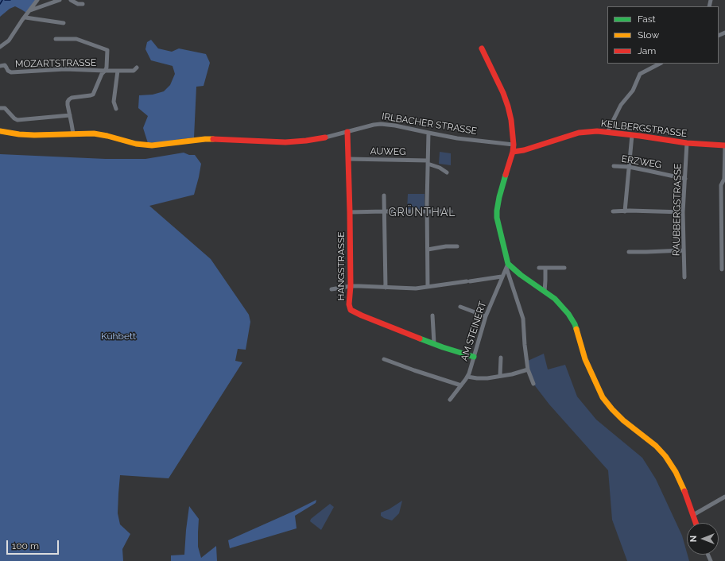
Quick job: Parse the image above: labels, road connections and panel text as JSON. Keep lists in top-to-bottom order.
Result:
{
  "streets": {
    "street": [
      "MOZARTSTRASSE",
      "IRLBACHER STRASSE",
      "KEILBERGSTRASSE",
      "AUWEG",
      "ERZWEG",
      "RAUBBERGSTRASSE",
      "HANGSTRASSE",
      "AM STEINERT"
    ]
  },
  "crossings": [
    ["MOZARTSTRASSE", "IRLBACHER STRASSE"],
    ["IRLBACHER STRASSE", "HANGSTRASSE"],
    ["KEILBERGSTRASSE", "RAUBBERGSTRASSE"],
    ["AUWEG", "HANGSTRASSE"],
    ["ERZWEG", "RAUBBERGSTRASSE"],
    ["HANGSTRASSE", "AM STEINERT"]
  ],
  "districts": ["GRÜNTHAL"],
  "parks": ["Kühbett"],
  "legend": ["Fast", "Slow", "Jam"],
  "scale_bar": "100 m",
  "north": "left"
}
